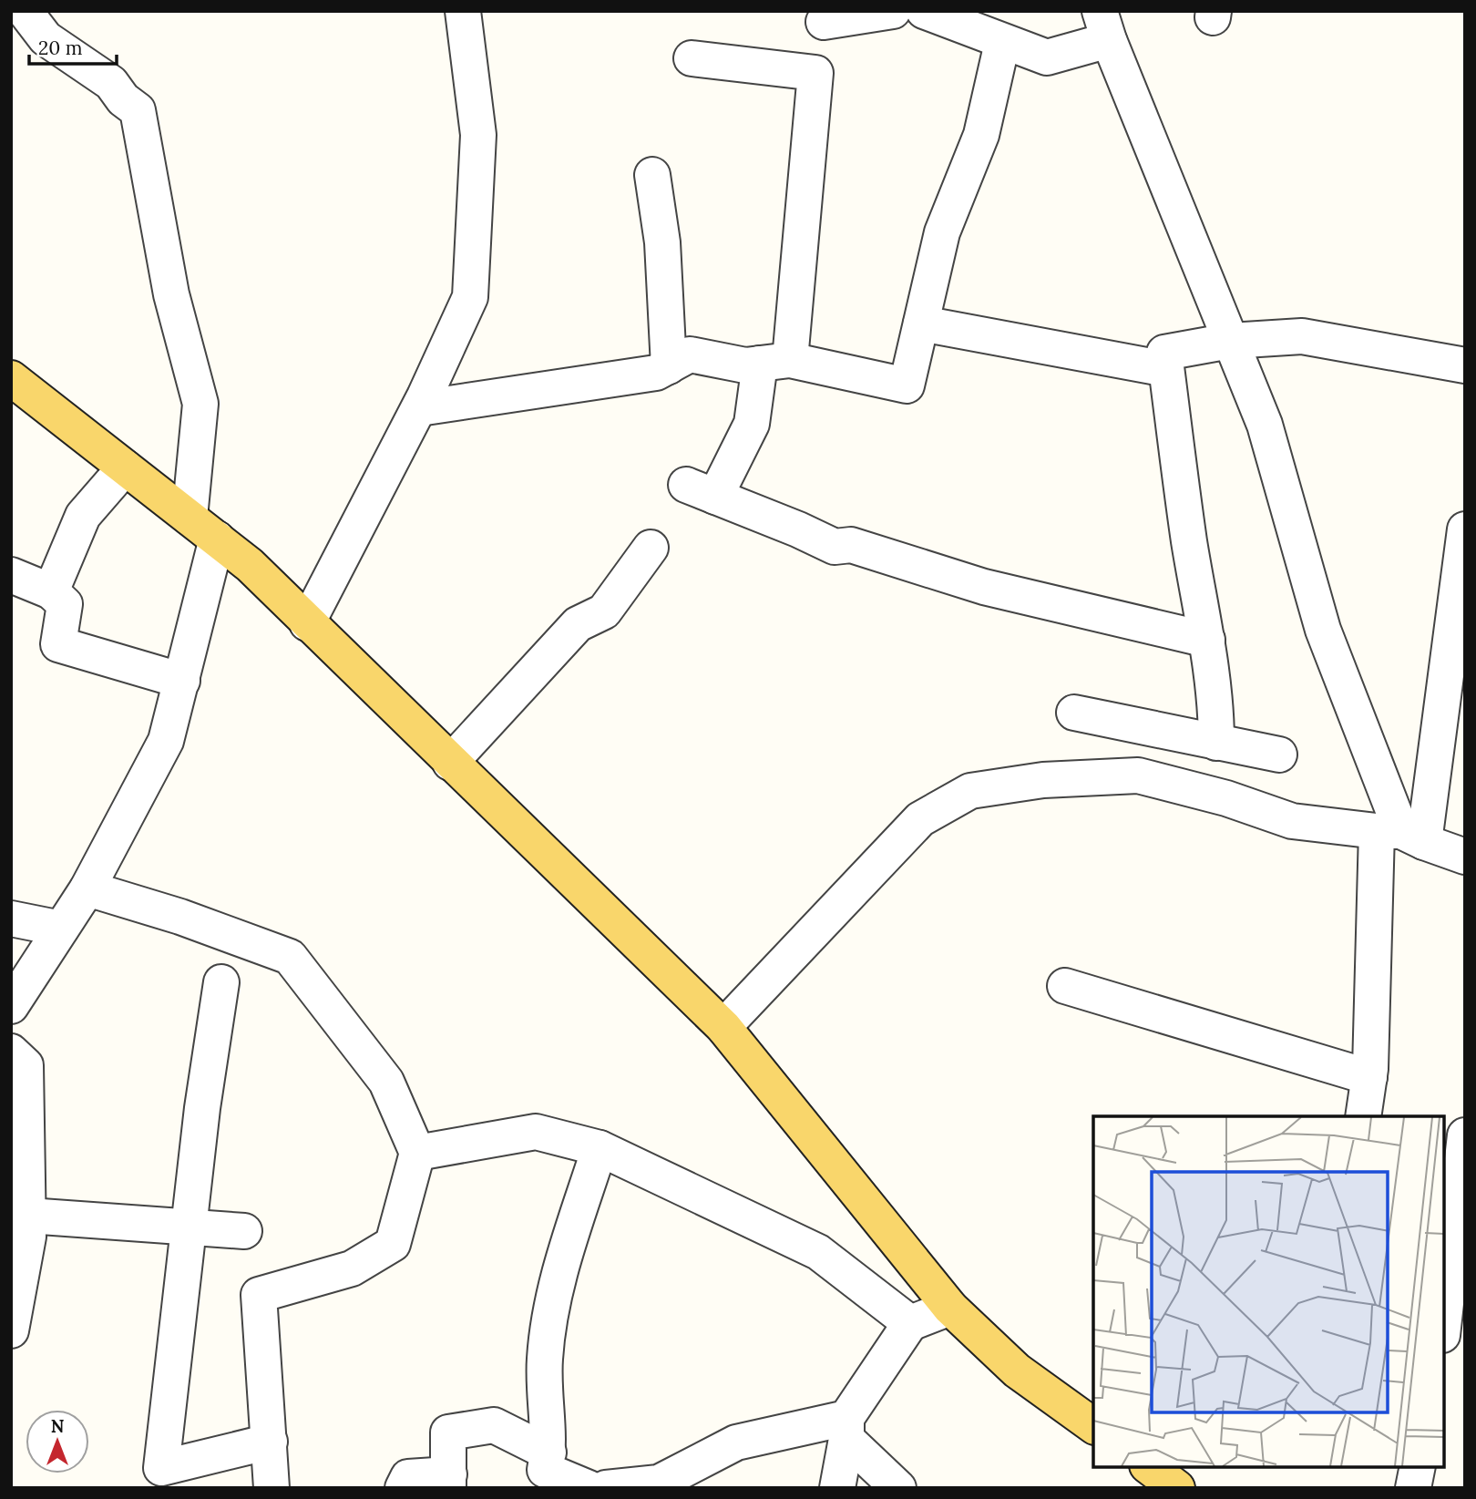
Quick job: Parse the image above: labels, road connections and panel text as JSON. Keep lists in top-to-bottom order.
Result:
{
  "scale_bar": "20 m",
  "north": "top"
}
